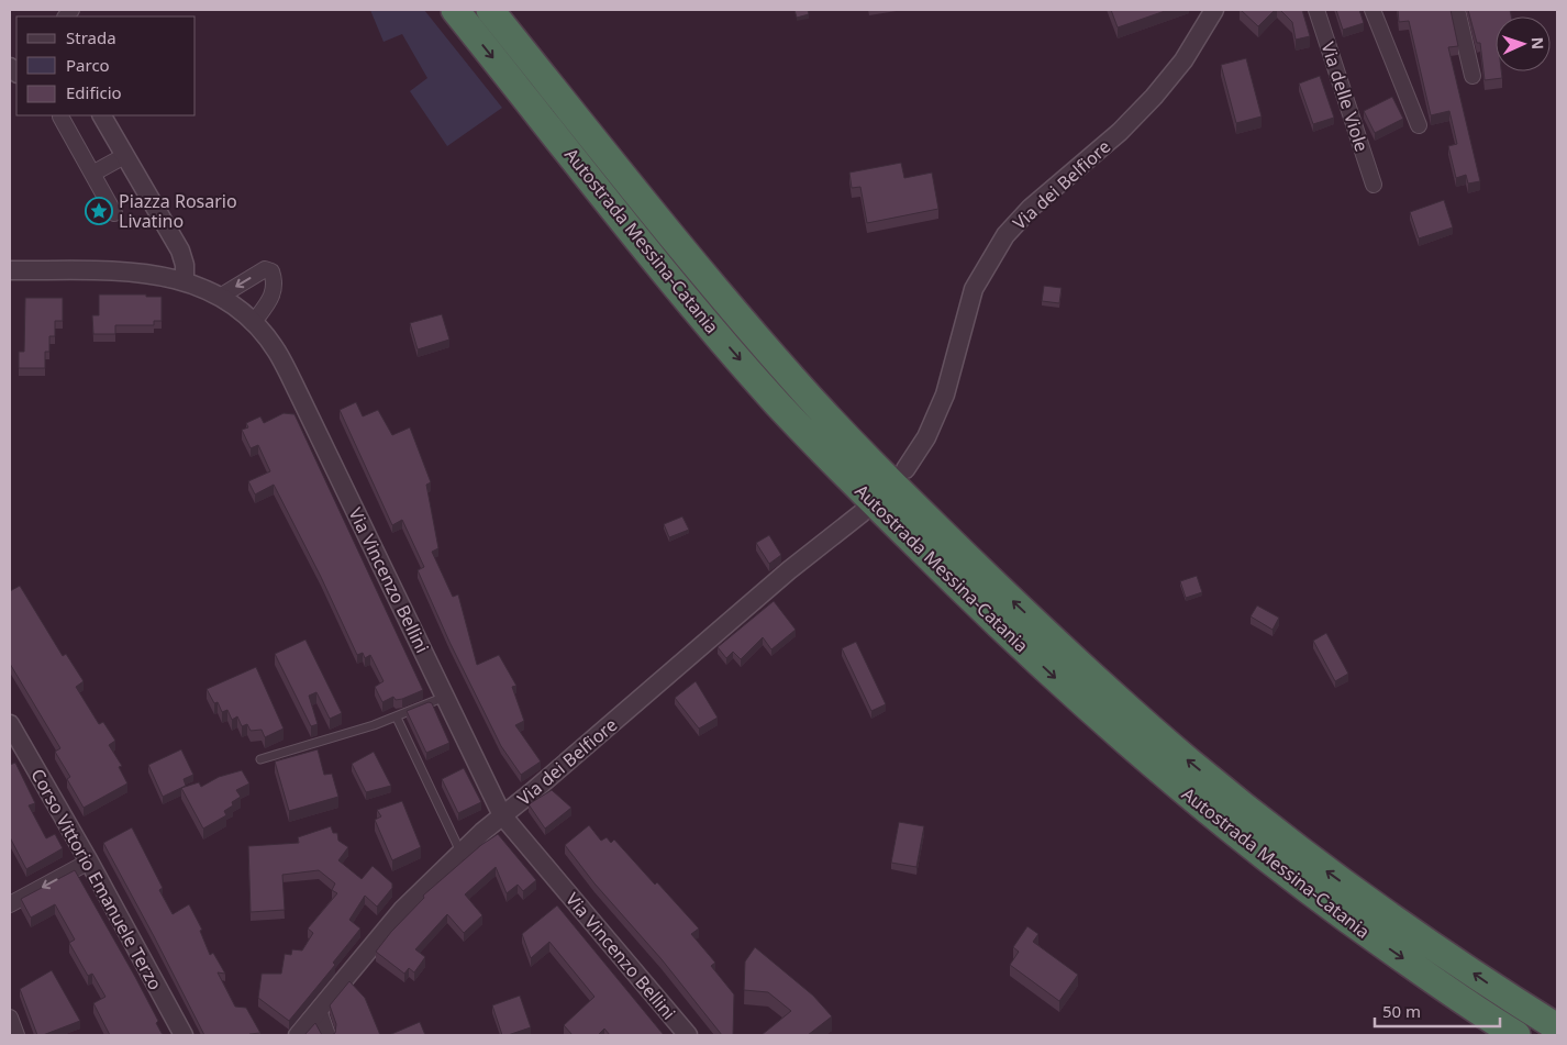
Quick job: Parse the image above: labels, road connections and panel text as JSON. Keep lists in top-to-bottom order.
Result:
{
  "streets": {
    "highway": ["Autostrada Messina-Catania"],
    "street": [
      "Via delle Viole",
      "Via dei Belfiore",
      "Via Vincenzo Bellini",
      "Corso Vittorio Emanuele Terzo"
    ]
  },
  "crossings": [
    ["Via dei Belfiore", "Via Vincenzo Bellini"]
  ],
  "places": {
    "place": ["Piazza Rosario Livatino"]
  },
  "legend": ["Strada", "Parco", "Edificio"],
  "scale_bar": "50 m",
  "north": "right"
}
